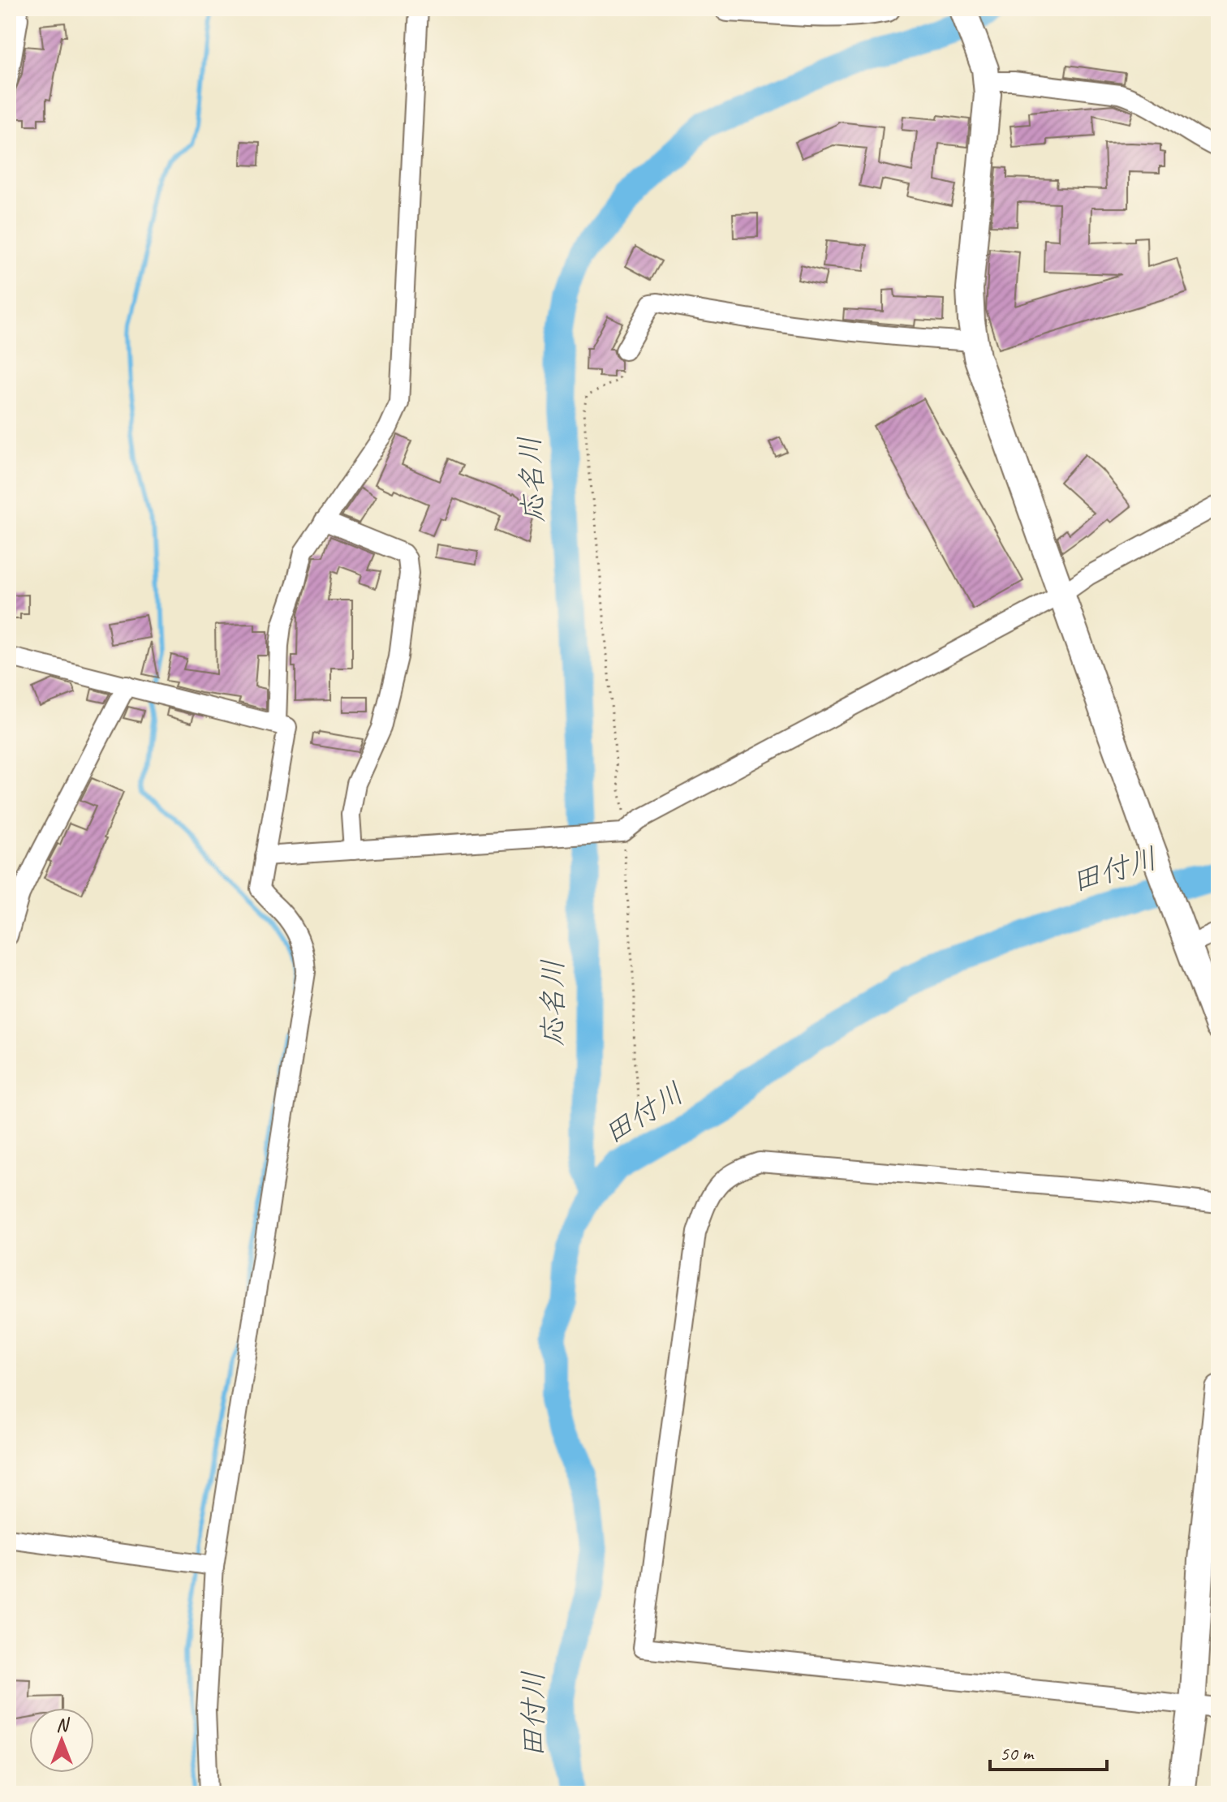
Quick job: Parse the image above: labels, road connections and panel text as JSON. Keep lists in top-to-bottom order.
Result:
{
  "water": ["応名川", "田付川"],
  "scale_bar": "50 m",
  "north": "top"
}
